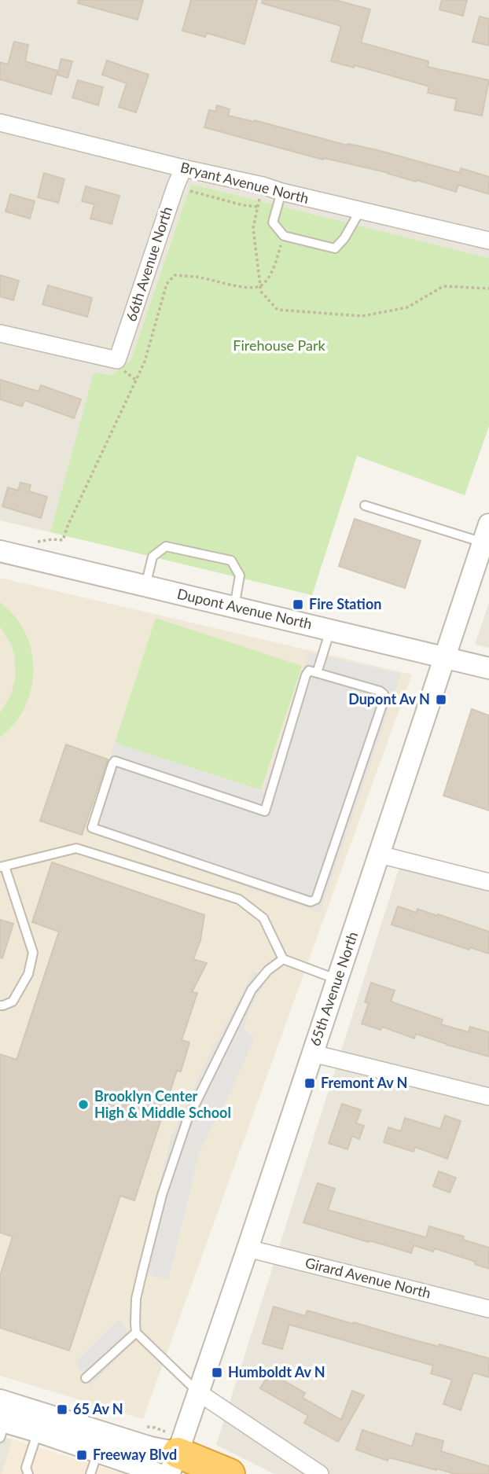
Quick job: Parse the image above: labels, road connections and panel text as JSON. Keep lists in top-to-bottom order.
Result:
{
  "streets": {
    "street": [
      "Bryant Avenue North",
      "66th Avenue North",
      "Dupont Avenue North",
      "65th Avenue North",
      "Girard Avenue North"
    ]
  },
  "crossings": [
    ["Bryant Avenue North", "66th Avenue North"],
    ["Dupont Avenue North", "65th Avenue North"],
    ["65th Avenue North", "Girard Avenue North"]
  ],
  "parks": ["Firehouse Park"],
  "places": {
    "transit": [
      "Fire Station",
      "Dupont Av N",
      "Fremont Av N",
      "Humboldt Av N",
      "65 Av N",
      "Freeway Blvd"
    ],
    "other": ["Brooklyn Center High & Middle School"]
  }
}
